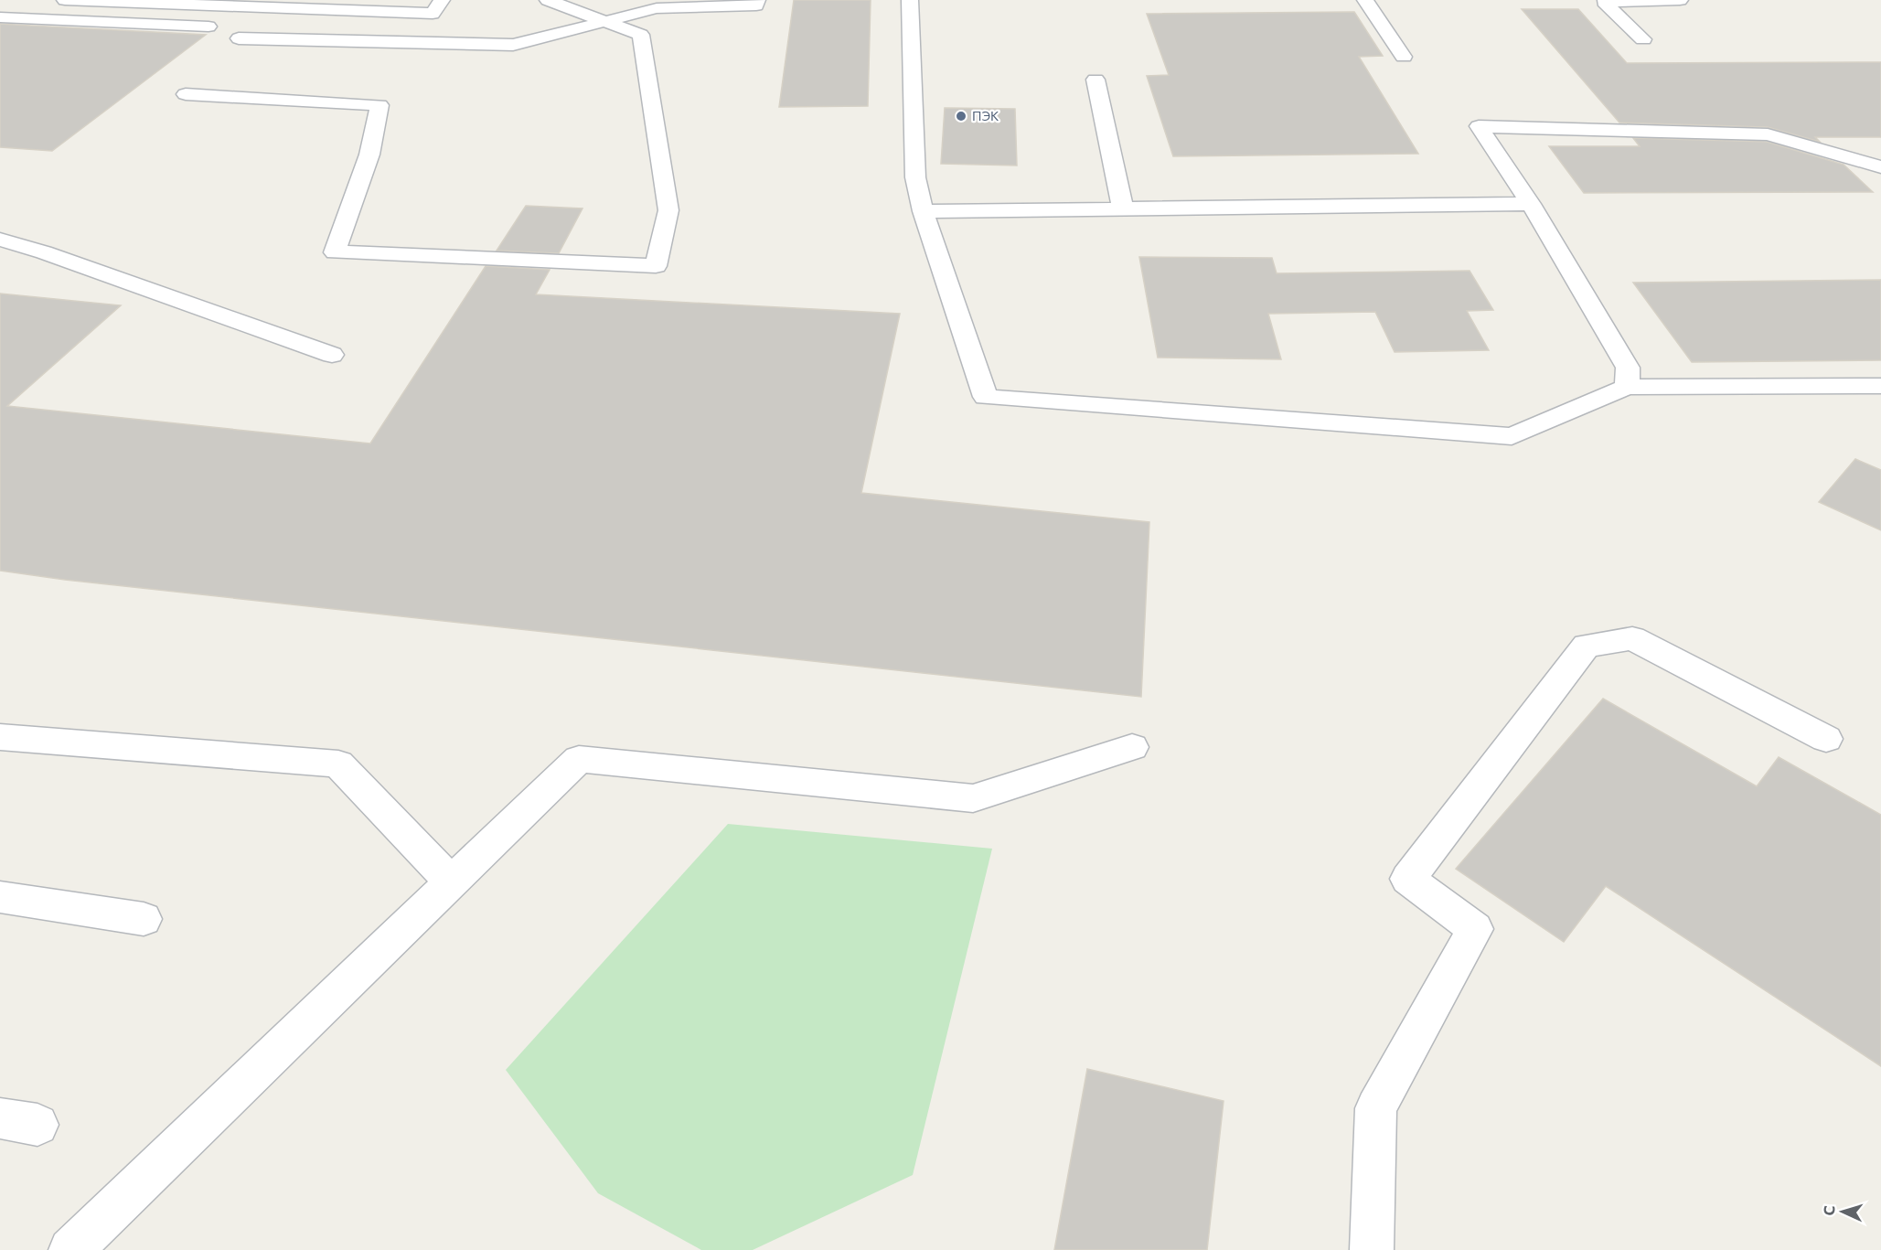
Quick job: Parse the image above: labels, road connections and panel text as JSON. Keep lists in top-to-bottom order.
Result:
{
  "places": ["ПЭК"],
  "north": "left"
}
